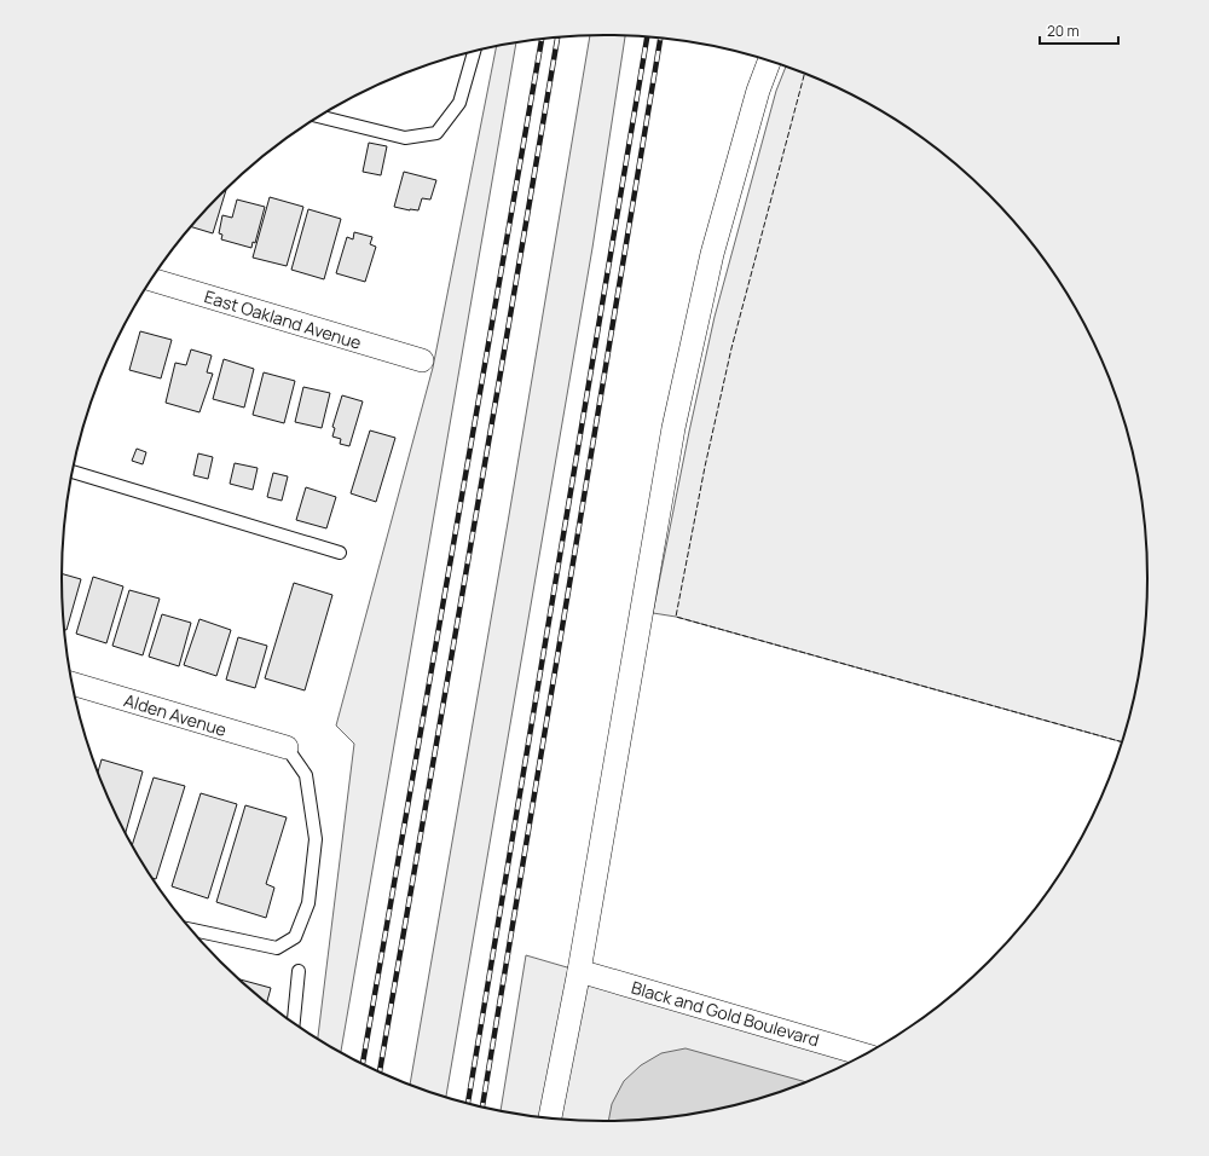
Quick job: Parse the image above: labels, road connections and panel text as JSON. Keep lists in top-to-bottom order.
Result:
{
  "streets": {
    "street": ["East Oakland Avenue", "Alden Avenue", "Black and Gold Boulevard"]
  },
  "scale_bar": "20 m"
}
